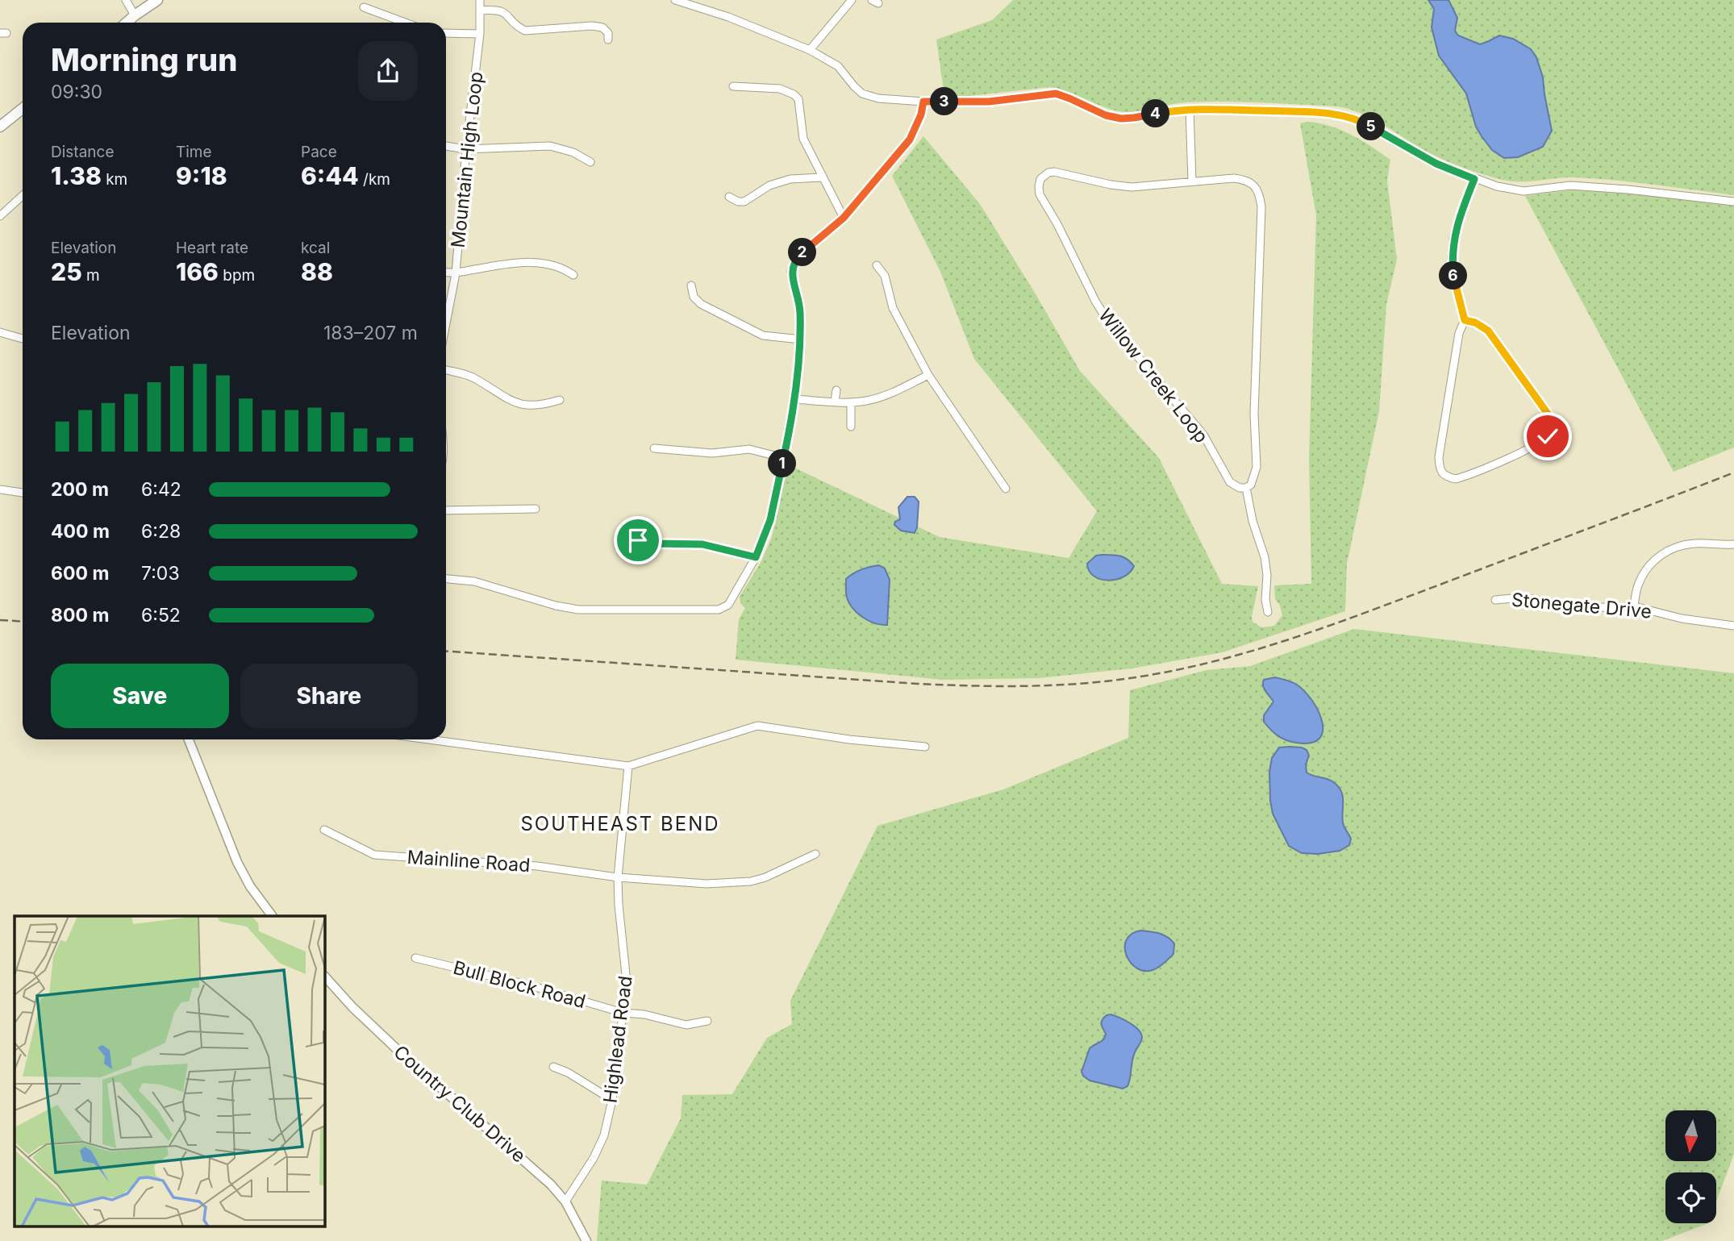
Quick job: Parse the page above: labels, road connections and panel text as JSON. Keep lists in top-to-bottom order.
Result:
{
  "streets": {
    "street": [
      "Mountain High Loop",
      "Willow Creek Loop",
      "Stonegate Drive",
      "Mainline Road",
      "Bull Block Road",
      "Highlead Road",
      "Country Club Drive"
    ]
  },
  "crossings": [
    ["Mainline Road", "Highlead Road"],
    ["Bull Block Road", "Highlead Road"],
    ["Highlead Road", "Country Club Drive"]
  ],
  "districts": ["SOUTHEAST BEND"],
  "north": "bottom",
  "page": {
    "heading": ["Morning run", "09:30"],
    "pins": [
      "3",
      "4",
      "5",
      "2",
      "6",
      "1"
    ],
    "stats": [
      ["Distance", "1.38 km"],
      ["Time", "9:18"],
      ["Pace", "6:44 /km"],
      ["Elevation", "25 m"],
      ["Heart rate", "166 bpm"],
      ["kcal", "88"]
    ],
    "chart": ["Elevation", "183–207 m"],
    "list": [
      {
        "name": "200 m",
        "note": "6:42"
      },
      {
        "name": "400 m",
        "note": "6:28"
      },
      {
        "name": "600 m",
        "note": "7:03"
      },
      {
        "name": "800 m",
        "note": "6:52"
      }
    ],
    "buttons": ["Save", "Share"]
  }
}
